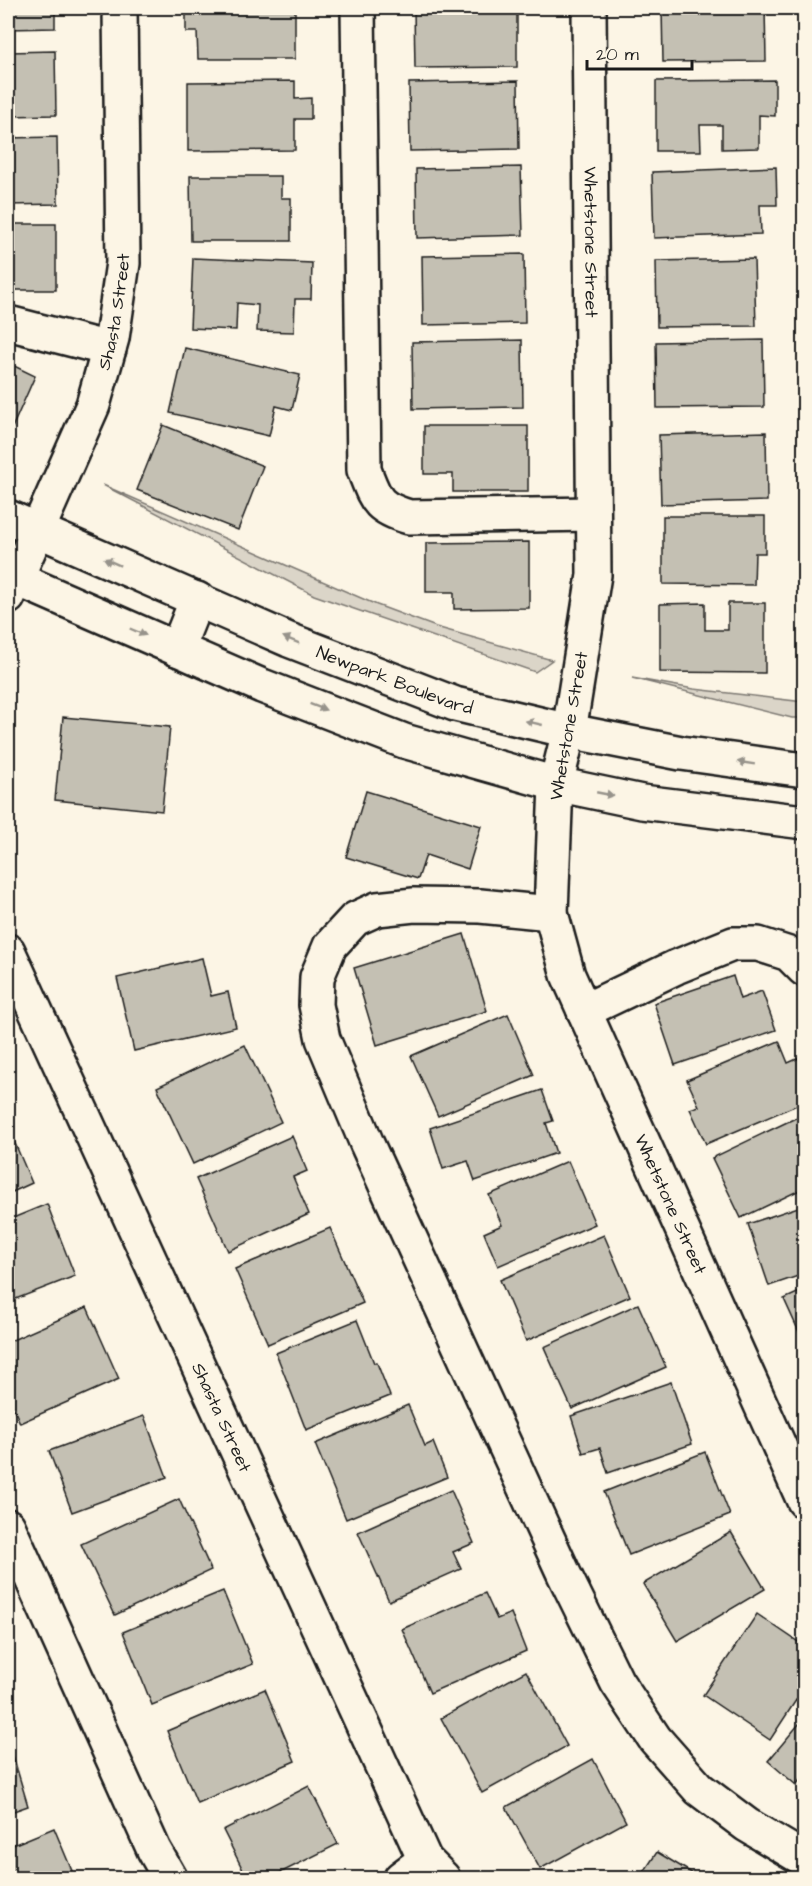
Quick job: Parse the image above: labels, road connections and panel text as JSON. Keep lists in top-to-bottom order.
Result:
{
  "streets": {
    "street": ["Whetstone Street", "Shasta Street", "Newpark Boulevard"]
  },
  "crossings": [
    ["Whetstone Street", "Newpark Boulevard"],
    ["Shasta Street", "Newpark Boulevard"]
  ],
  "scale_bar": "20 m"
}
